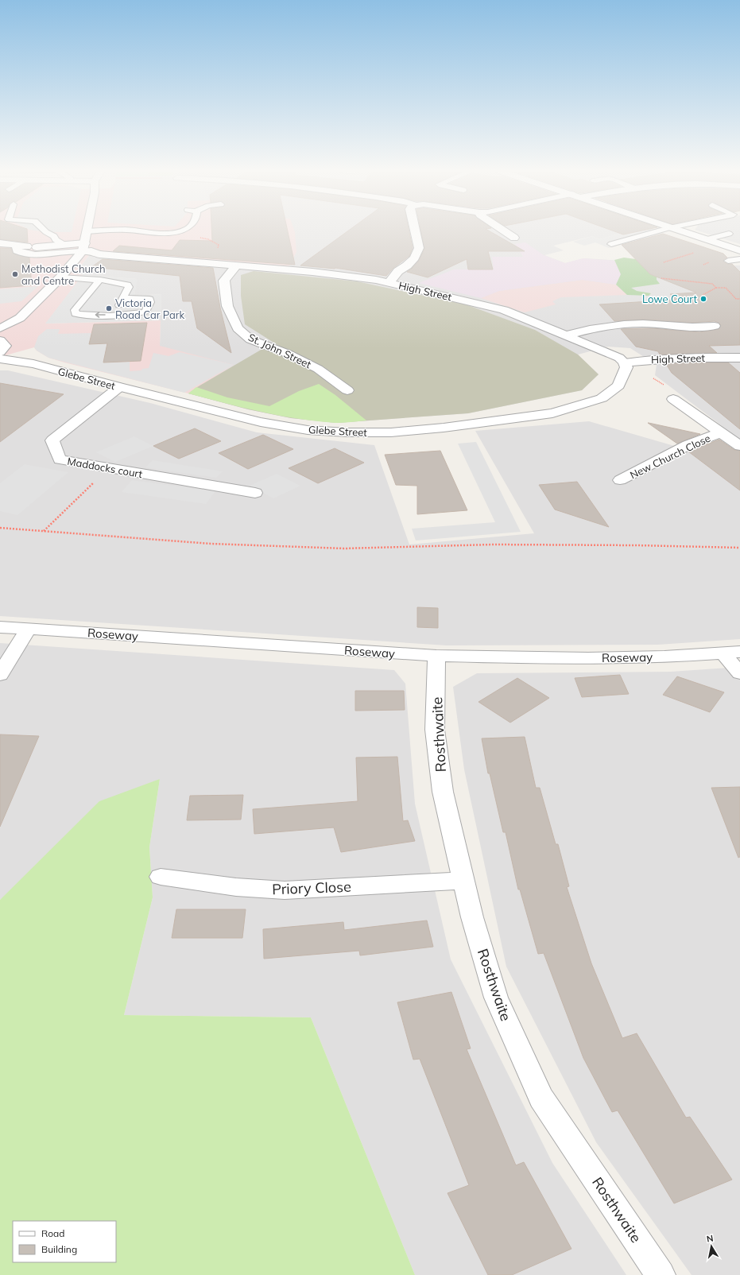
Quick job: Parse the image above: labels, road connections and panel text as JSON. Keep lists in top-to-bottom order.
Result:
{
  "streets": {
    "street": [
      "High Street",
      "St. John Street",
      "Glebe Street",
      "New Church Close",
      "Maddocks court",
      "Roseway",
      "Rosthwaite",
      "Priory Close"
    ]
  },
  "crossings": [
    ["High Street", "St. John Street"],
    ["High Street", "Glebe Street"],
    ["Glebe Street", "Maddocks court"],
    ["Roseway", "Rosthwaite"],
    ["Rosthwaite", "Priory Close"]
  ],
  "places": ["Methodist Church and Centre", "Lowe Court", "Victoria Road Car Park"],
  "legend": ["Road", "Building"],
  "north": "top"
}
